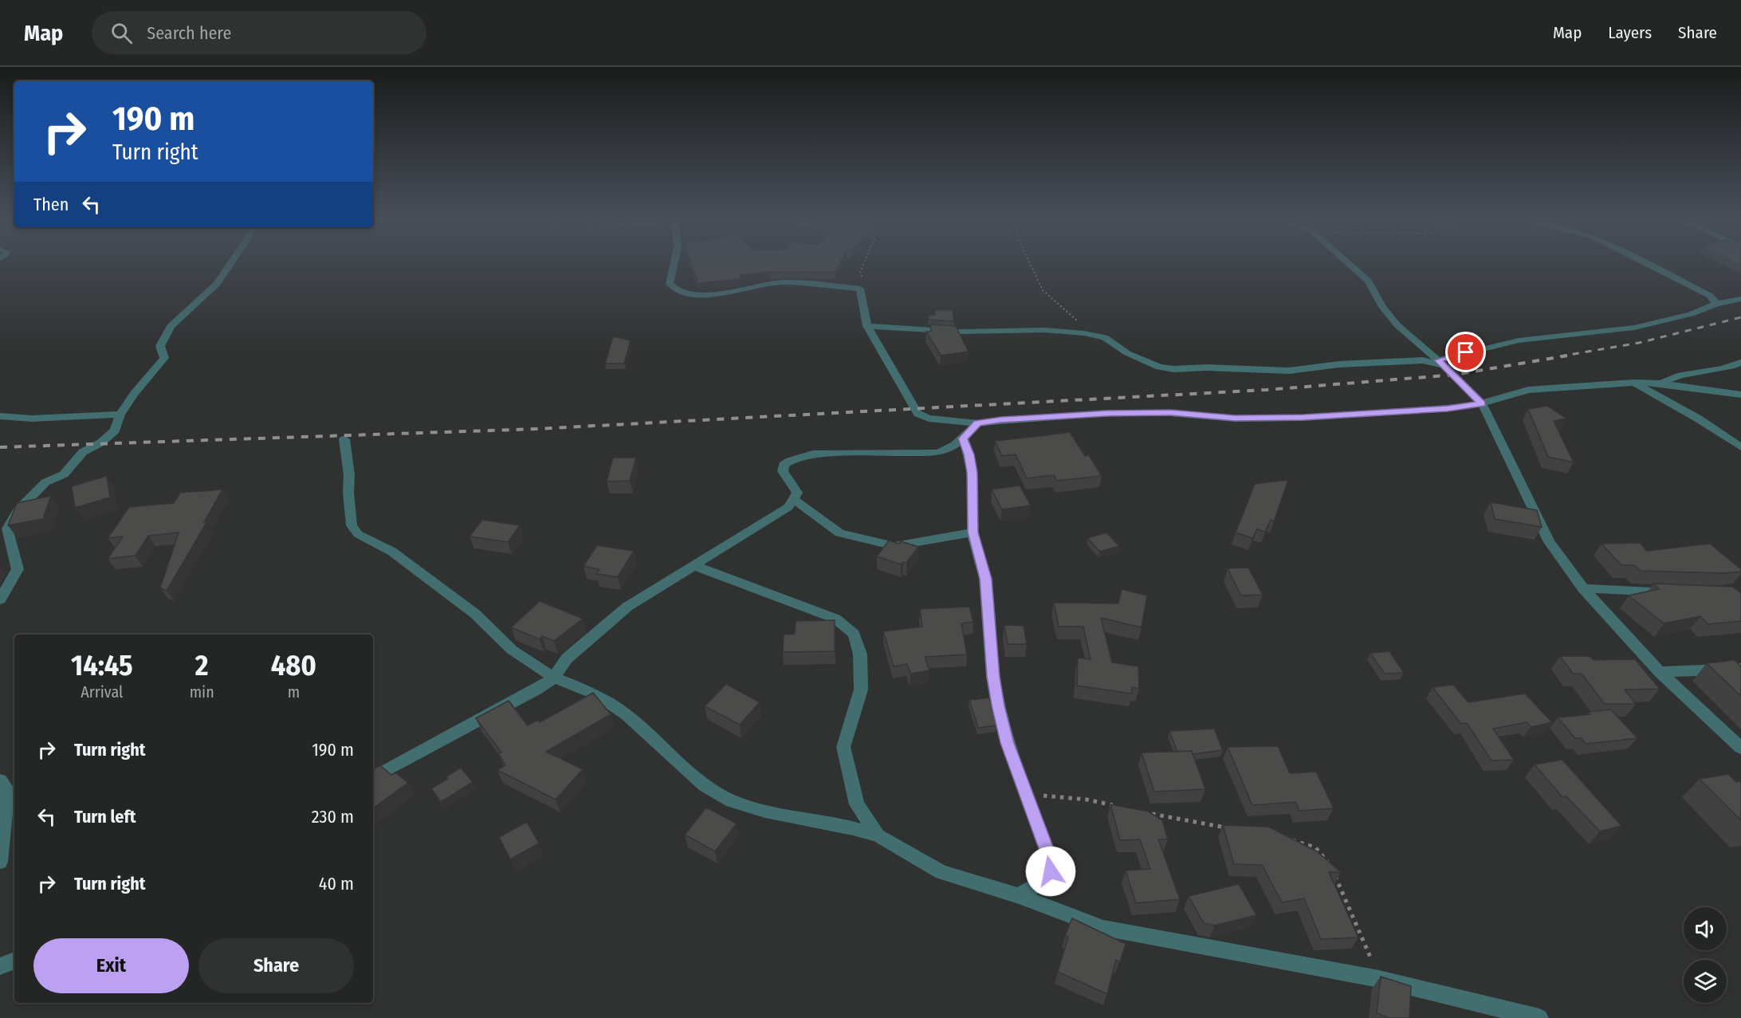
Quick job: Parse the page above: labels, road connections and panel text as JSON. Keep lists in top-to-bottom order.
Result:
{
  "page": {
    "header": "Map",
    "search": "Search here",
    "nav": ["Map", "Layers", "Share"],
    "turn": ["190 m", "Turn right"],
    "then": "Then",
    "eta": [
      "14:45",
      "Arrival",
      "2",
      "min",
      "480",
      "m"
    ],
    "list": [
      {
        "name": "Turn right",
        "value": "190 m"
      },
      {
        "name": "Turn left",
        "value": "230 m"
      },
      {
        "name": "Turn right",
        "value": "40 m"
      }
    ],
    "buttons": ["Exit", "Share"]
  }
}
